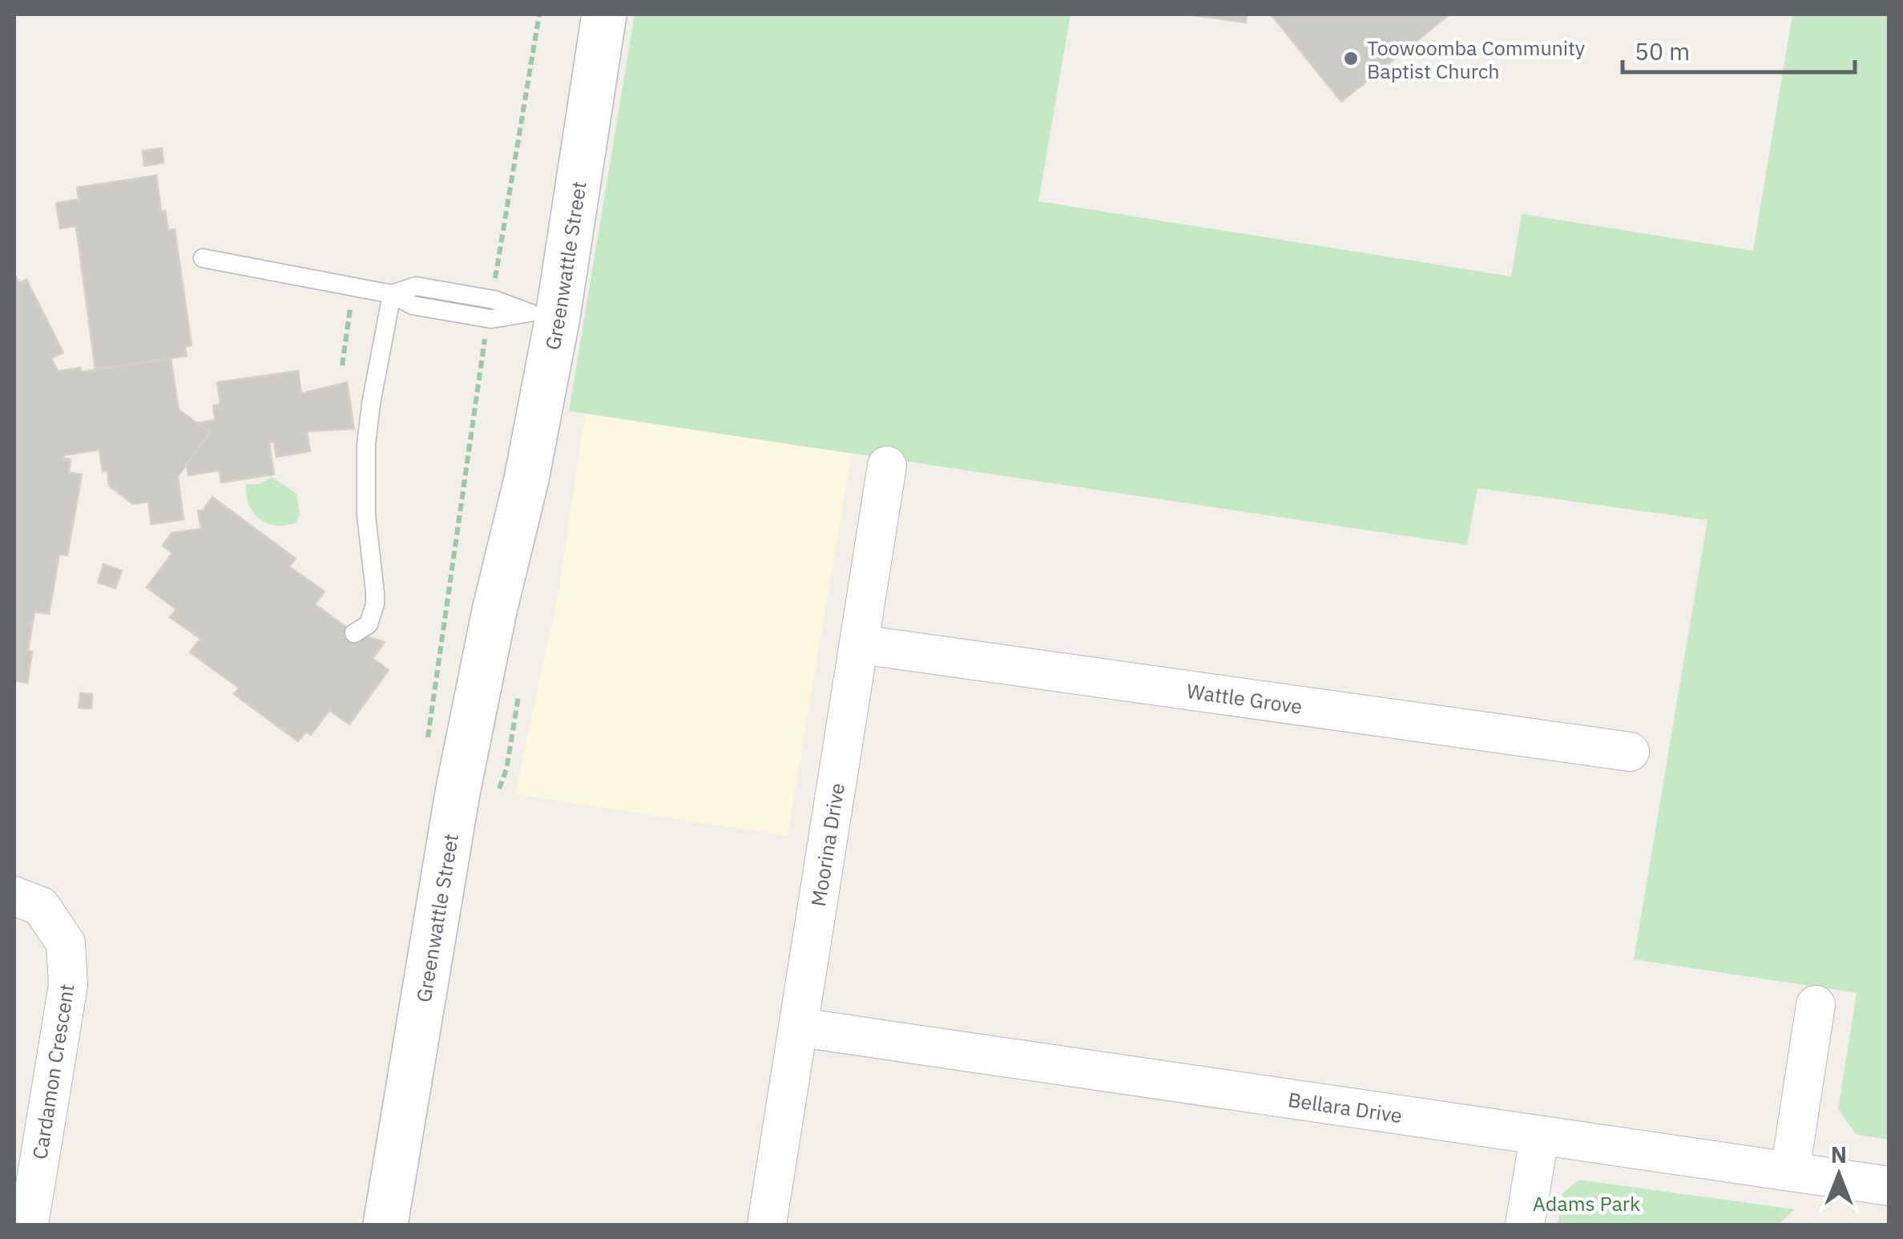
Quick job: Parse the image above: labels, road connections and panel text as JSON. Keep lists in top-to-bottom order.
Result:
{
  "streets": {
    "street": [
      "Greenwattle Street",
      "Wattle Grove",
      "Moorina Drive",
      "Cardamon Crescent",
      "Bellara Drive"
    ]
  },
  "crossings": [
    ["Wattle Grove", "Moorina Drive"],
    ["Moorina Drive", "Bellara Drive"]
  ],
  "parks": ["Adams Park"],
  "places": ["Toowoomba Community Baptist Church"],
  "scale_bar": "50 m",
  "north": "top"
}
